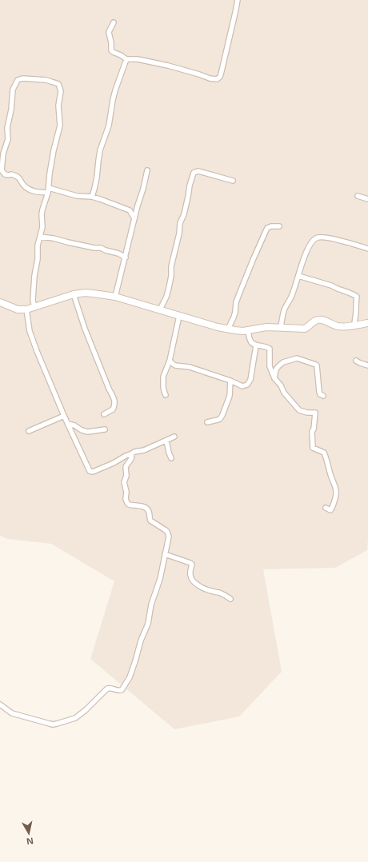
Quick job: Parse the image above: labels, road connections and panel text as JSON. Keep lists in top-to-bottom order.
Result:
{
  "north": "bottom"
}
